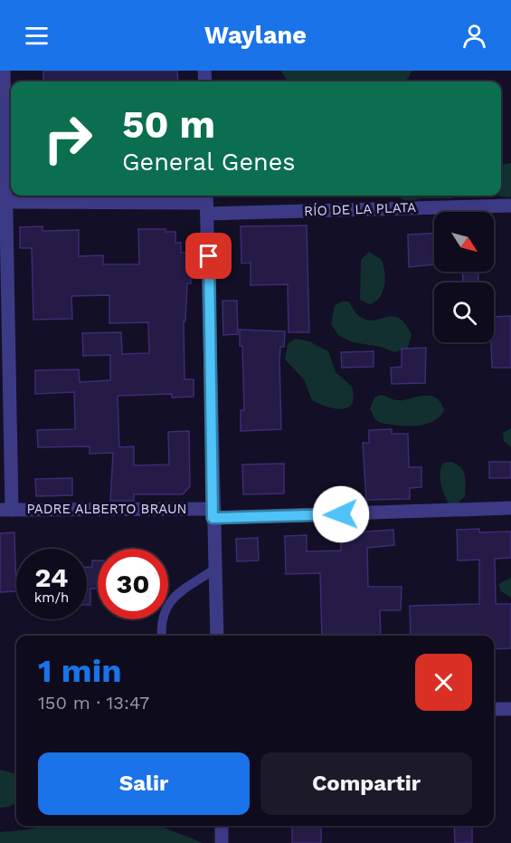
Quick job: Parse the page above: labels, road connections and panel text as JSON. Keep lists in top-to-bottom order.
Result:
{
  "streets": {
    "street": ["RÍO DE LA PLATA", "PADRE ALBERTO BRAUN"]
  },
  "north": "bottom right",
  "page": {
    "header": "Waylane",
    "turn": ["50 m", "General Genes"],
    "speed": "24 km/h",
    "limit": "30",
    "heading": ["1 min", "150 m · 13:47"],
    "buttons": ["Salir", "Compartir"]
  }
}
